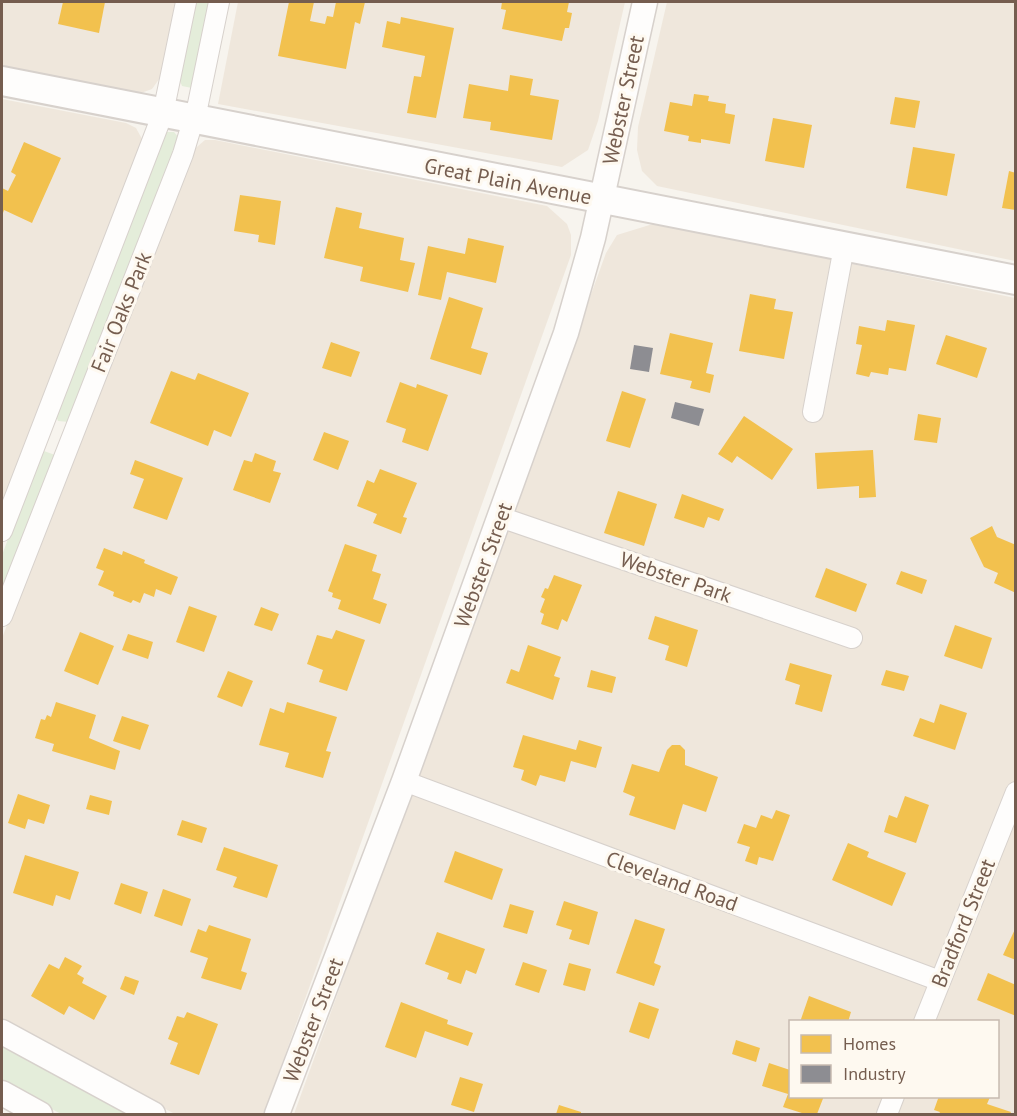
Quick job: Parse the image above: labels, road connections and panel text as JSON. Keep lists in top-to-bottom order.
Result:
{
  "streets": {
    "main road": ["Great Plain Avenue"],
    "street": [
      "Webster Street",
      "Fair Oaks Park",
      "Webster Park",
      "Cleveland Road",
      "Bradford Street"
    ]
  },
  "crossings": [
    ["Webster Street", "Great Plain Avenue"],
    ["Webster Street", "Webster Park"],
    ["Webster Street", "Cleveland Road"],
    ["Great Plain Avenue", "Fair Oaks Park"],
    ["Cleveland Road", "Bradford Street"]
  ],
  "legend": ["Homes", "Industry"]
}
